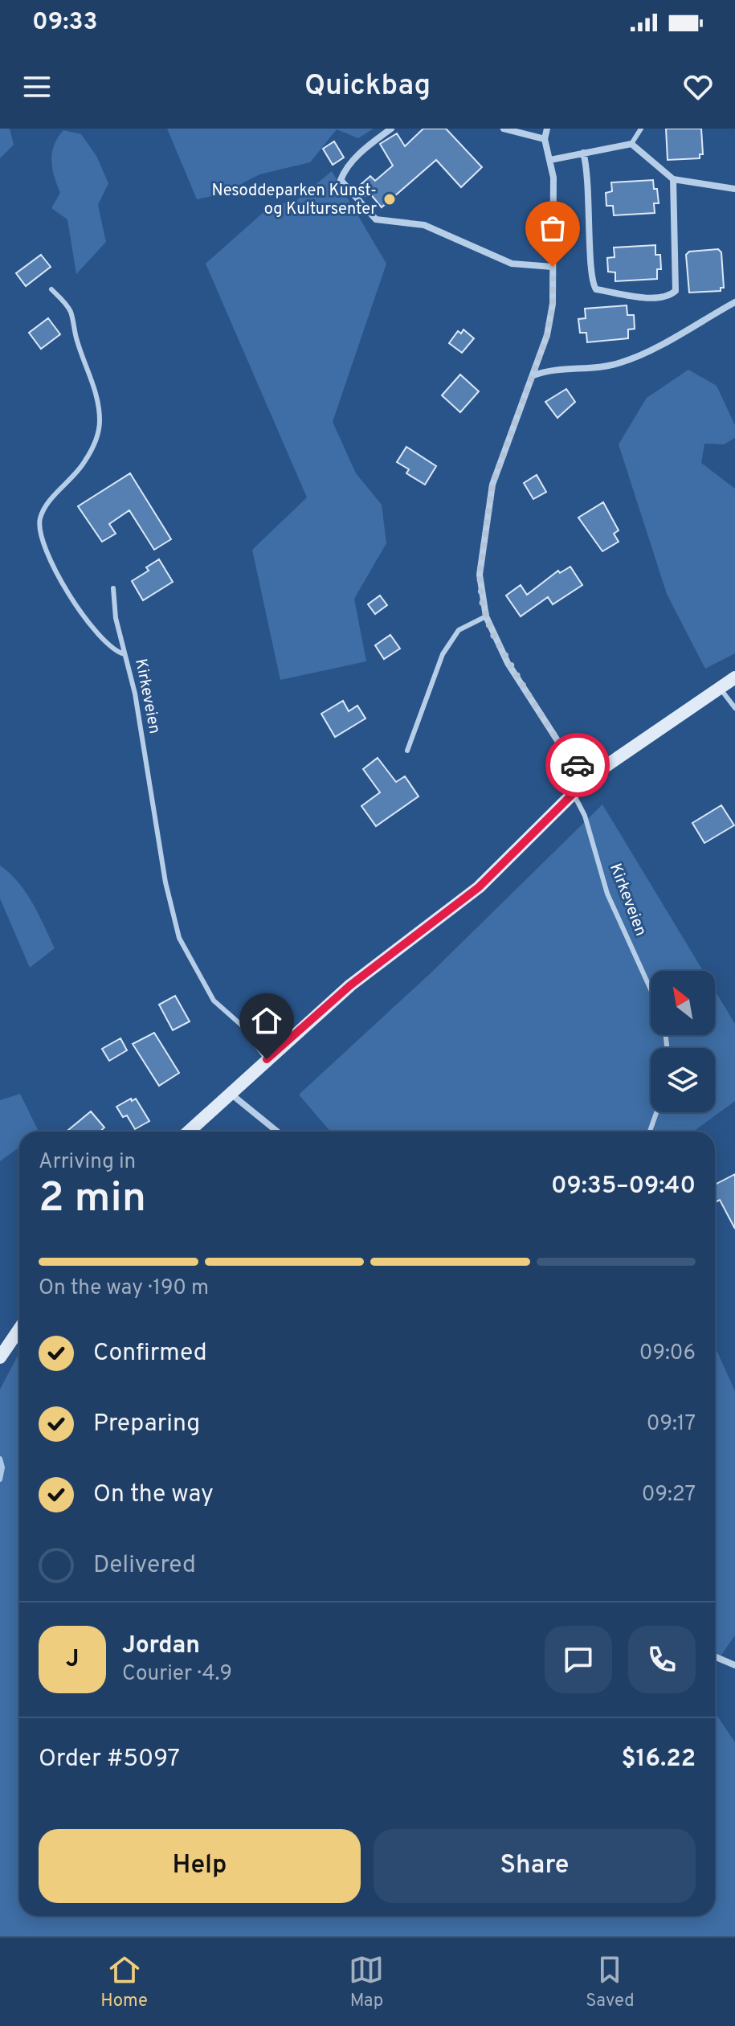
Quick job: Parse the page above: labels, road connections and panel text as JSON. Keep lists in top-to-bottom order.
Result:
{
  "streets": {
    "lane": ["Kirkeveien"]
  },
  "places": ["Nesoddeparken Kunst- og Kultursenter"],
  "north": "top left",
  "page": {
    "status": "09:33",
    "header": "Quickbag",
    "heading": ["2 min", "Arriving in", "09:35–09:40"],
    "panel": [
      "Jordan",
      "Courier · 4.9",
      "Order #5097",
      "$16.22"
    ],
    "bar": "On the way · 190 m",
    "list": [
      ["Confirmed", "09:06"],
      ["Preparing", "09:17"],
      ["On the way", "09:27"],
      "Delivered"
    ],
    "round": "J",
    "buttons": ["Help", "Share"],
    "tabs": ["Home", "Map", "Saved"]
  }
}
